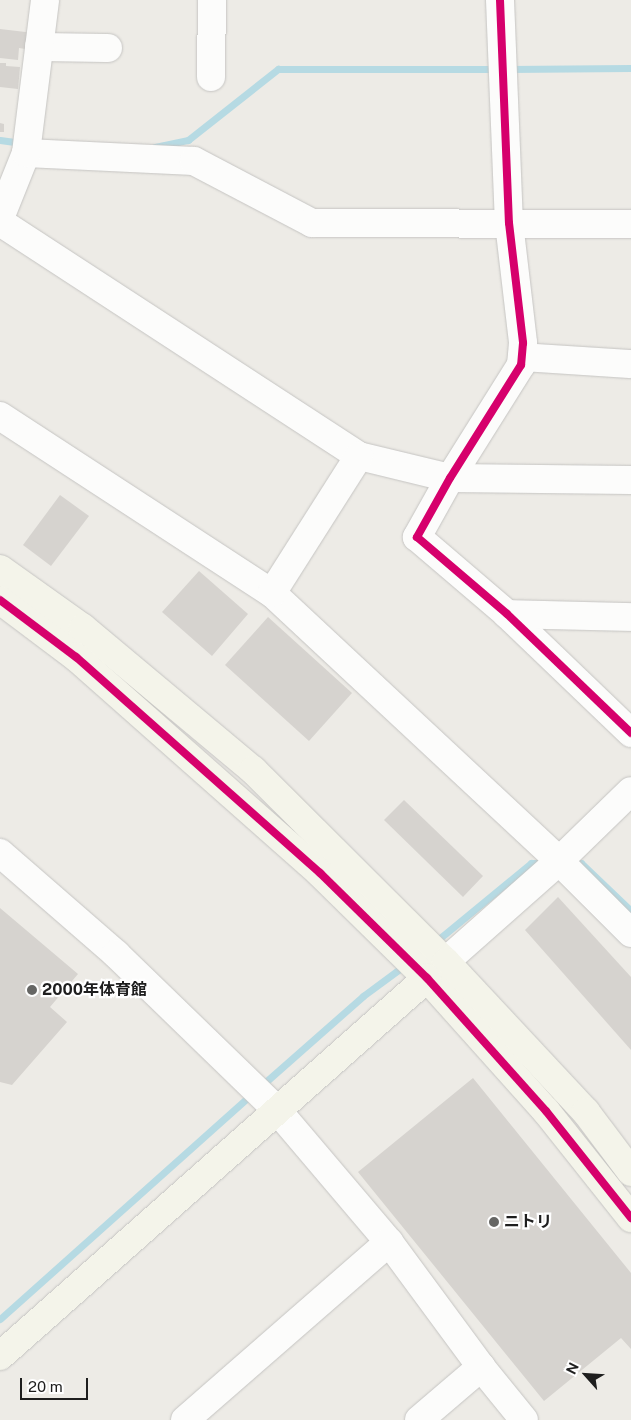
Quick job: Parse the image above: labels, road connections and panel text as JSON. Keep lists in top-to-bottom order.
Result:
{
  "places": ["2000年体育館", "ニトリ"],
  "scale_bar": "20 m",
  "north": "top left"
}
